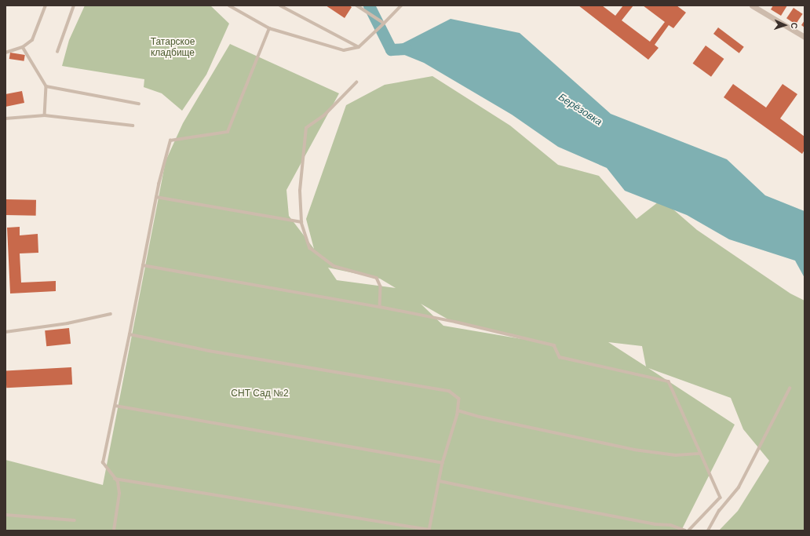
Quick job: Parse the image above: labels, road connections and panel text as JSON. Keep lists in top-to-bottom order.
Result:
{
  "water": ["Берёзовка"],
  "parks": ["Татарское кладбище", "СНТ Сад №2"],
  "north": "right"
}
